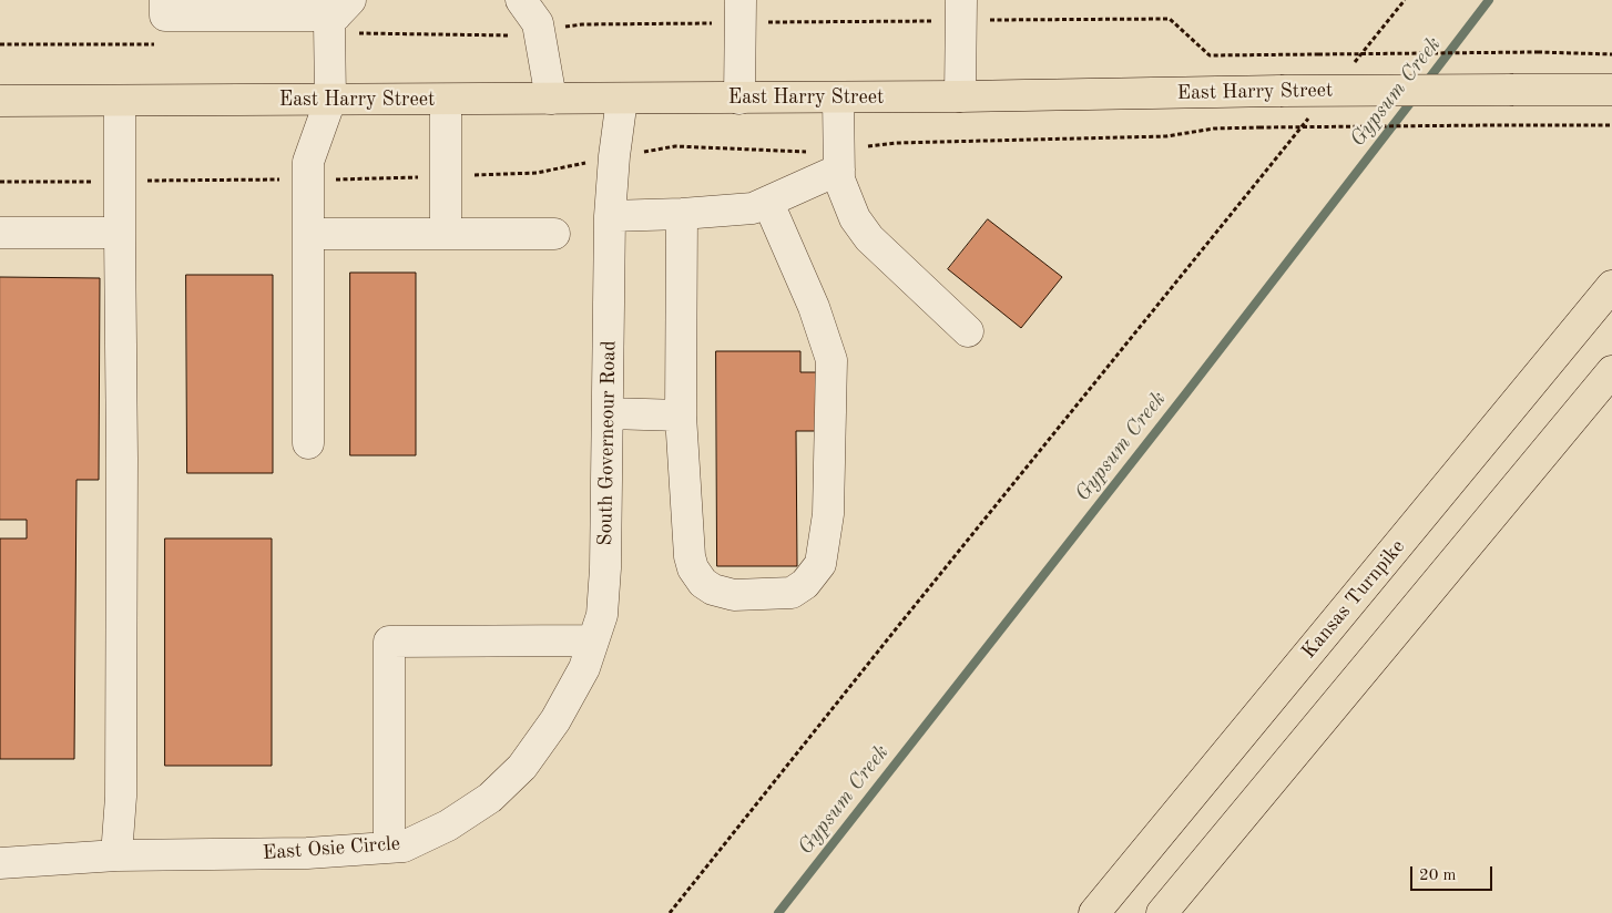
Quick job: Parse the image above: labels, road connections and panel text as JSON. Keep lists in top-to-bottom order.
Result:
{
  "streets": {
    "main road": ["East Harry Street", "Kansas Turnpike"],
    "street": ["South Governeour Road", "East Osie Circle"]
  },
  "crossings": [
    ["East Harry Street", "South Governeour Road"],
    ["South Governeour Road", "East Osie Circle"]
  ],
  "water": ["Gypsum Creek"],
  "scale_bar": "20 m"
}
